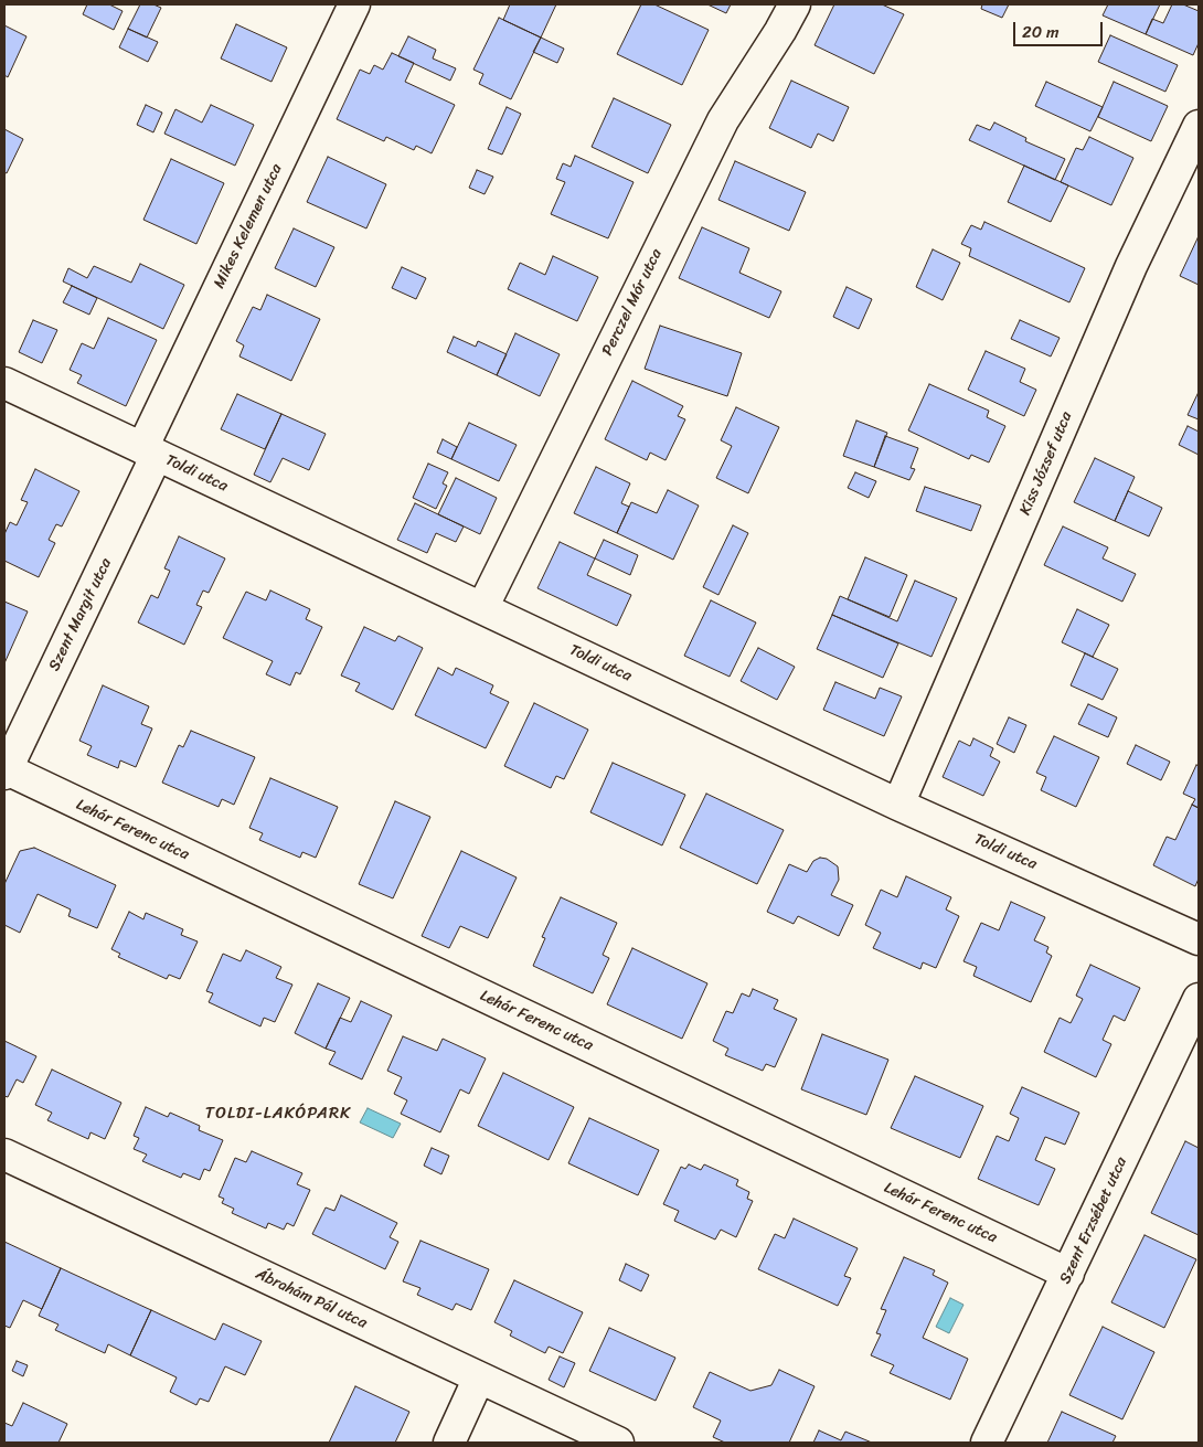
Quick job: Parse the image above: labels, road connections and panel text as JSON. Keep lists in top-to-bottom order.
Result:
{
  "streets": {
    "street": [
      "Mikes Kelemen utca",
      "Perczel Mór utca",
      "Kiss József utca",
      "Toldi utca",
      "Szent Margit utca",
      "Lehár Ferenc utca",
      "Szent Erzsébet utca",
      "Ábrahám Pál utca"
    ]
  },
  "crossings": [
    ["Mikes Kelemen utca", "Toldi utca"],
    ["Mikes Kelemen utca", "Szent Margit utca"],
    ["Perczel Mór utca", "Toldi utca"],
    ["Kiss József utca", "Toldi utca"],
    ["Toldi utca", "Szent Margit utca"],
    ["Szent Margit utca", "Lehár Ferenc utca"],
    ["Lehár Ferenc utca", "Szent Erzsébet utca"]
  ],
  "districts": ["TOLDI-LAKÓPARK"],
  "scale_bar": "20 m"
}
